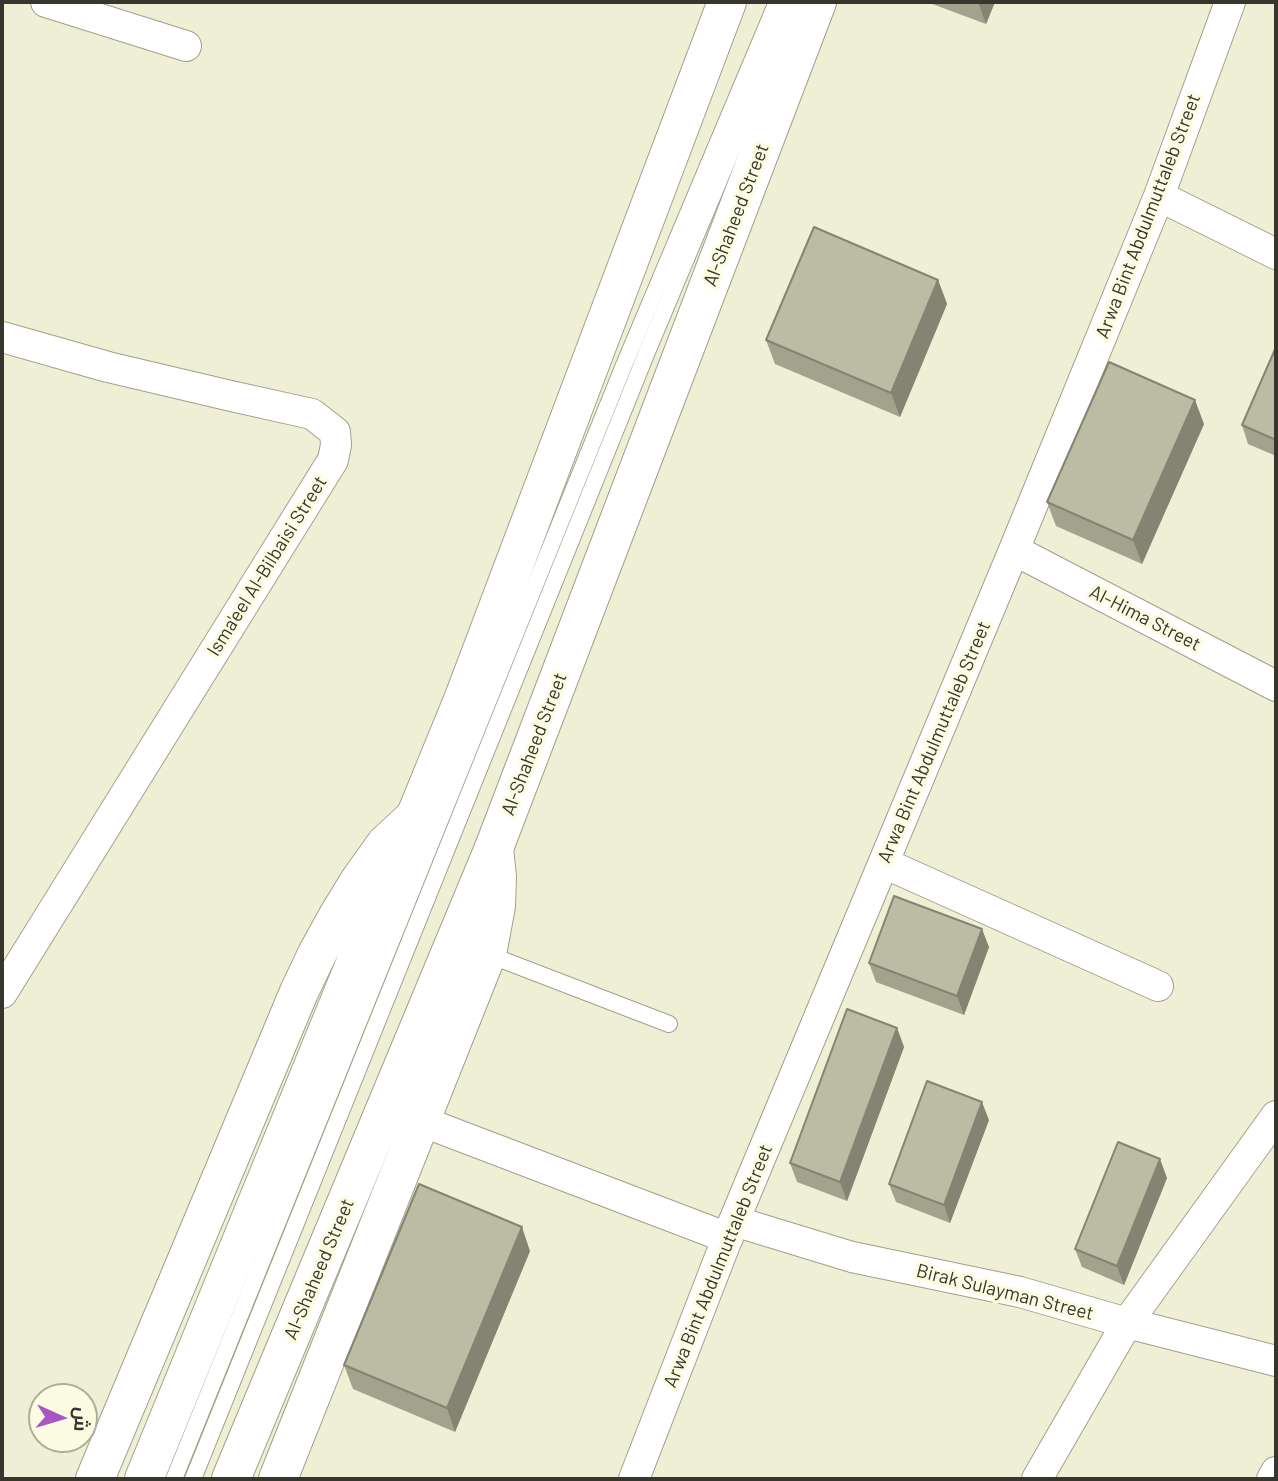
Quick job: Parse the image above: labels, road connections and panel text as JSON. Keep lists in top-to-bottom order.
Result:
{
  "streets": {
    "main road": ["Al-Shaheed Street"],
    "street": [
      "Arwa Bint Abdulmuttaleb Street",
      "Isma'eel Al-Bilbaisi Street",
      "Al-Hima Street",
      "Birak Sulayman Street"
    ]
  },
  "crossings": [
    ["Arwa Bint Abdulmuttaleb Street", "Al-Hima Street"],
    ["Arwa Bint Abdulmuttaleb Street", "Birak Sulayman Street"]
  ],
  "north": "right"
}
